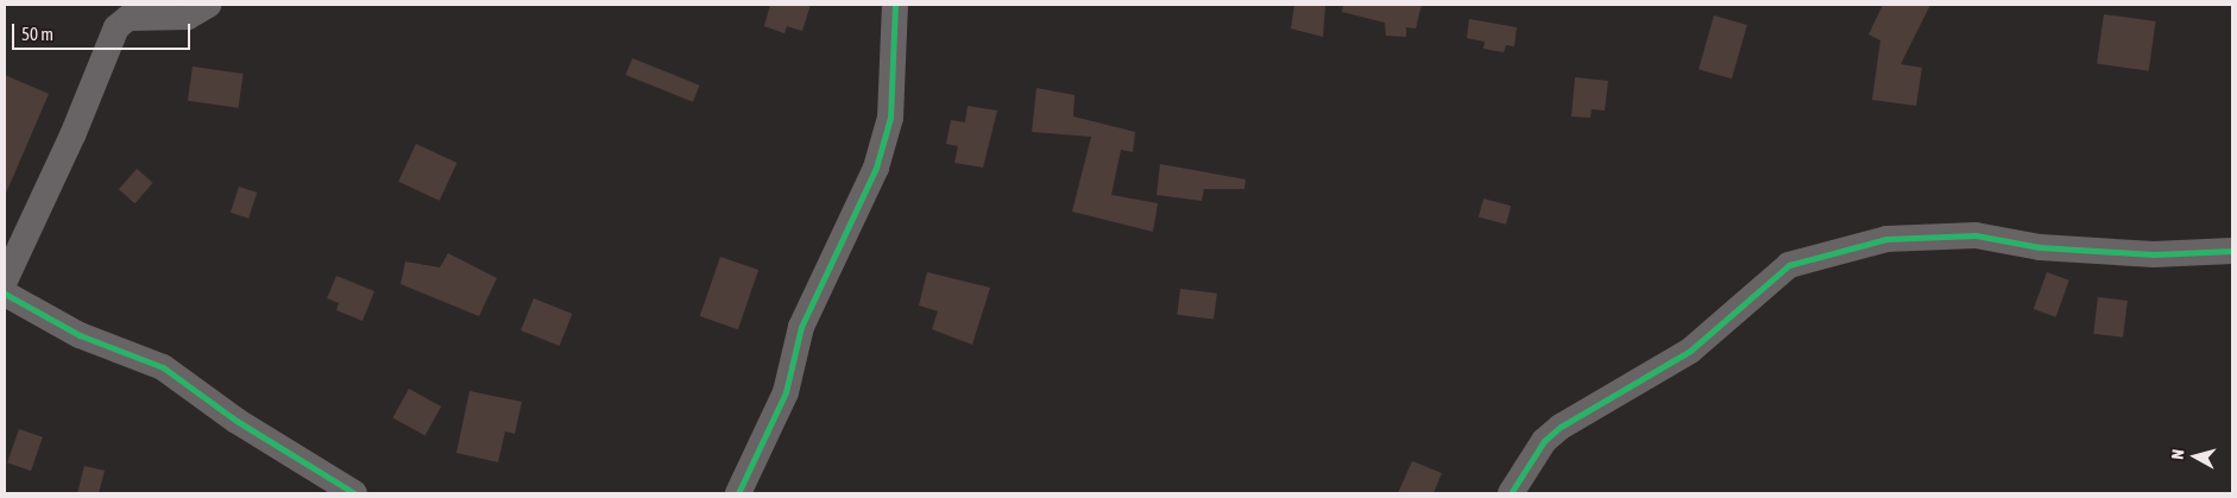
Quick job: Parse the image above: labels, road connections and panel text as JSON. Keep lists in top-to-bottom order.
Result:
{
  "scale_bar": "50 m",
  "north": "left"
}
